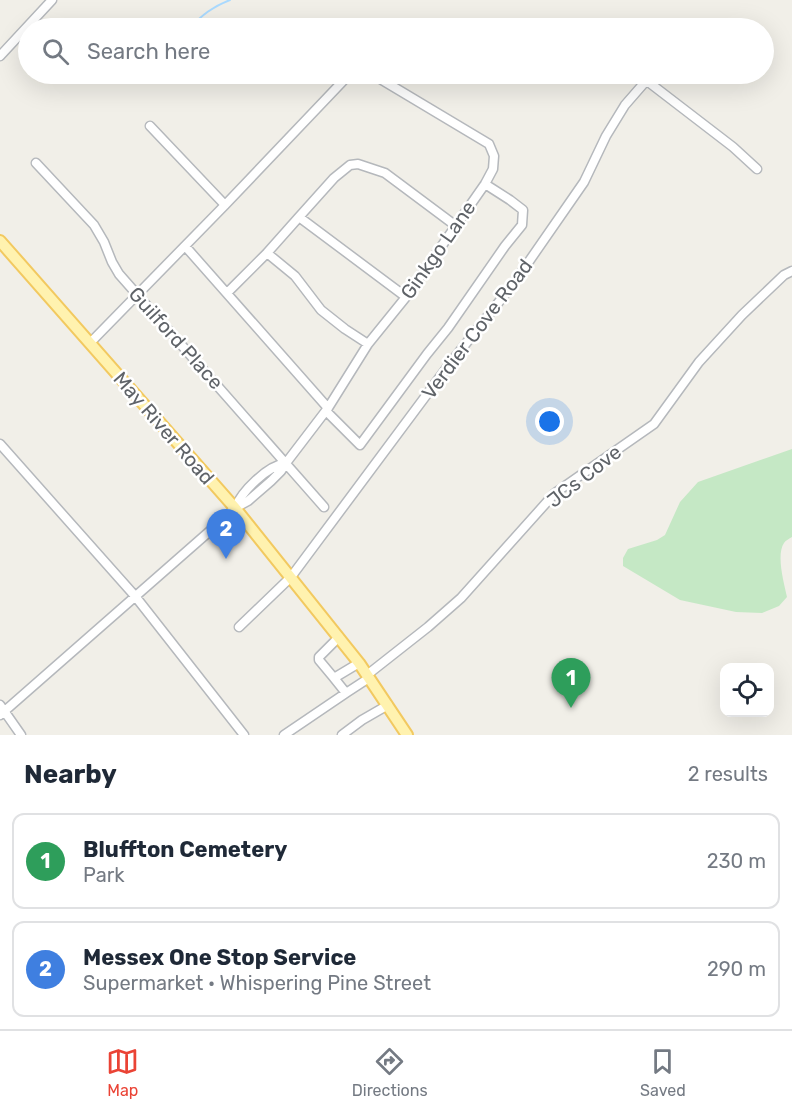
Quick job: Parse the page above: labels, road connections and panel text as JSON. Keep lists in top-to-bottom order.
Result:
{
  "streets": {
    "main road": ["May River Road"],
    "street": [
      "Ginkgo Lane",
      "Verdier Cove Road",
      "Guilford Place",
      "JCs Cove"
    ]
  },
  "crossings": [
    ["Ginkgo Lane", "Guilford Place"],
    ["Ginkgo Lane", "May River Road"],
    ["Verdier Cove Road", "May River Road"],
    ["May River Road", "JCs Cove"]
  ],
  "page": {
    "search": "Search here",
    "pins": ["2", "1"],
    "heading": ["Nearby", "2 results"],
    "list": [
      {
        "mark": "1",
        "name": "Bluffton Cemetery",
        "note": "Park",
        "value": "230 m"
      },
      {
        "mark": "2",
        "name": "Messex One Stop Service",
        "note": "Supermarket · Whispering Pine Street",
        "value": "290 m"
      }
    ],
    "nav": ["Map", "Directions", "Saved"]
  }
}
